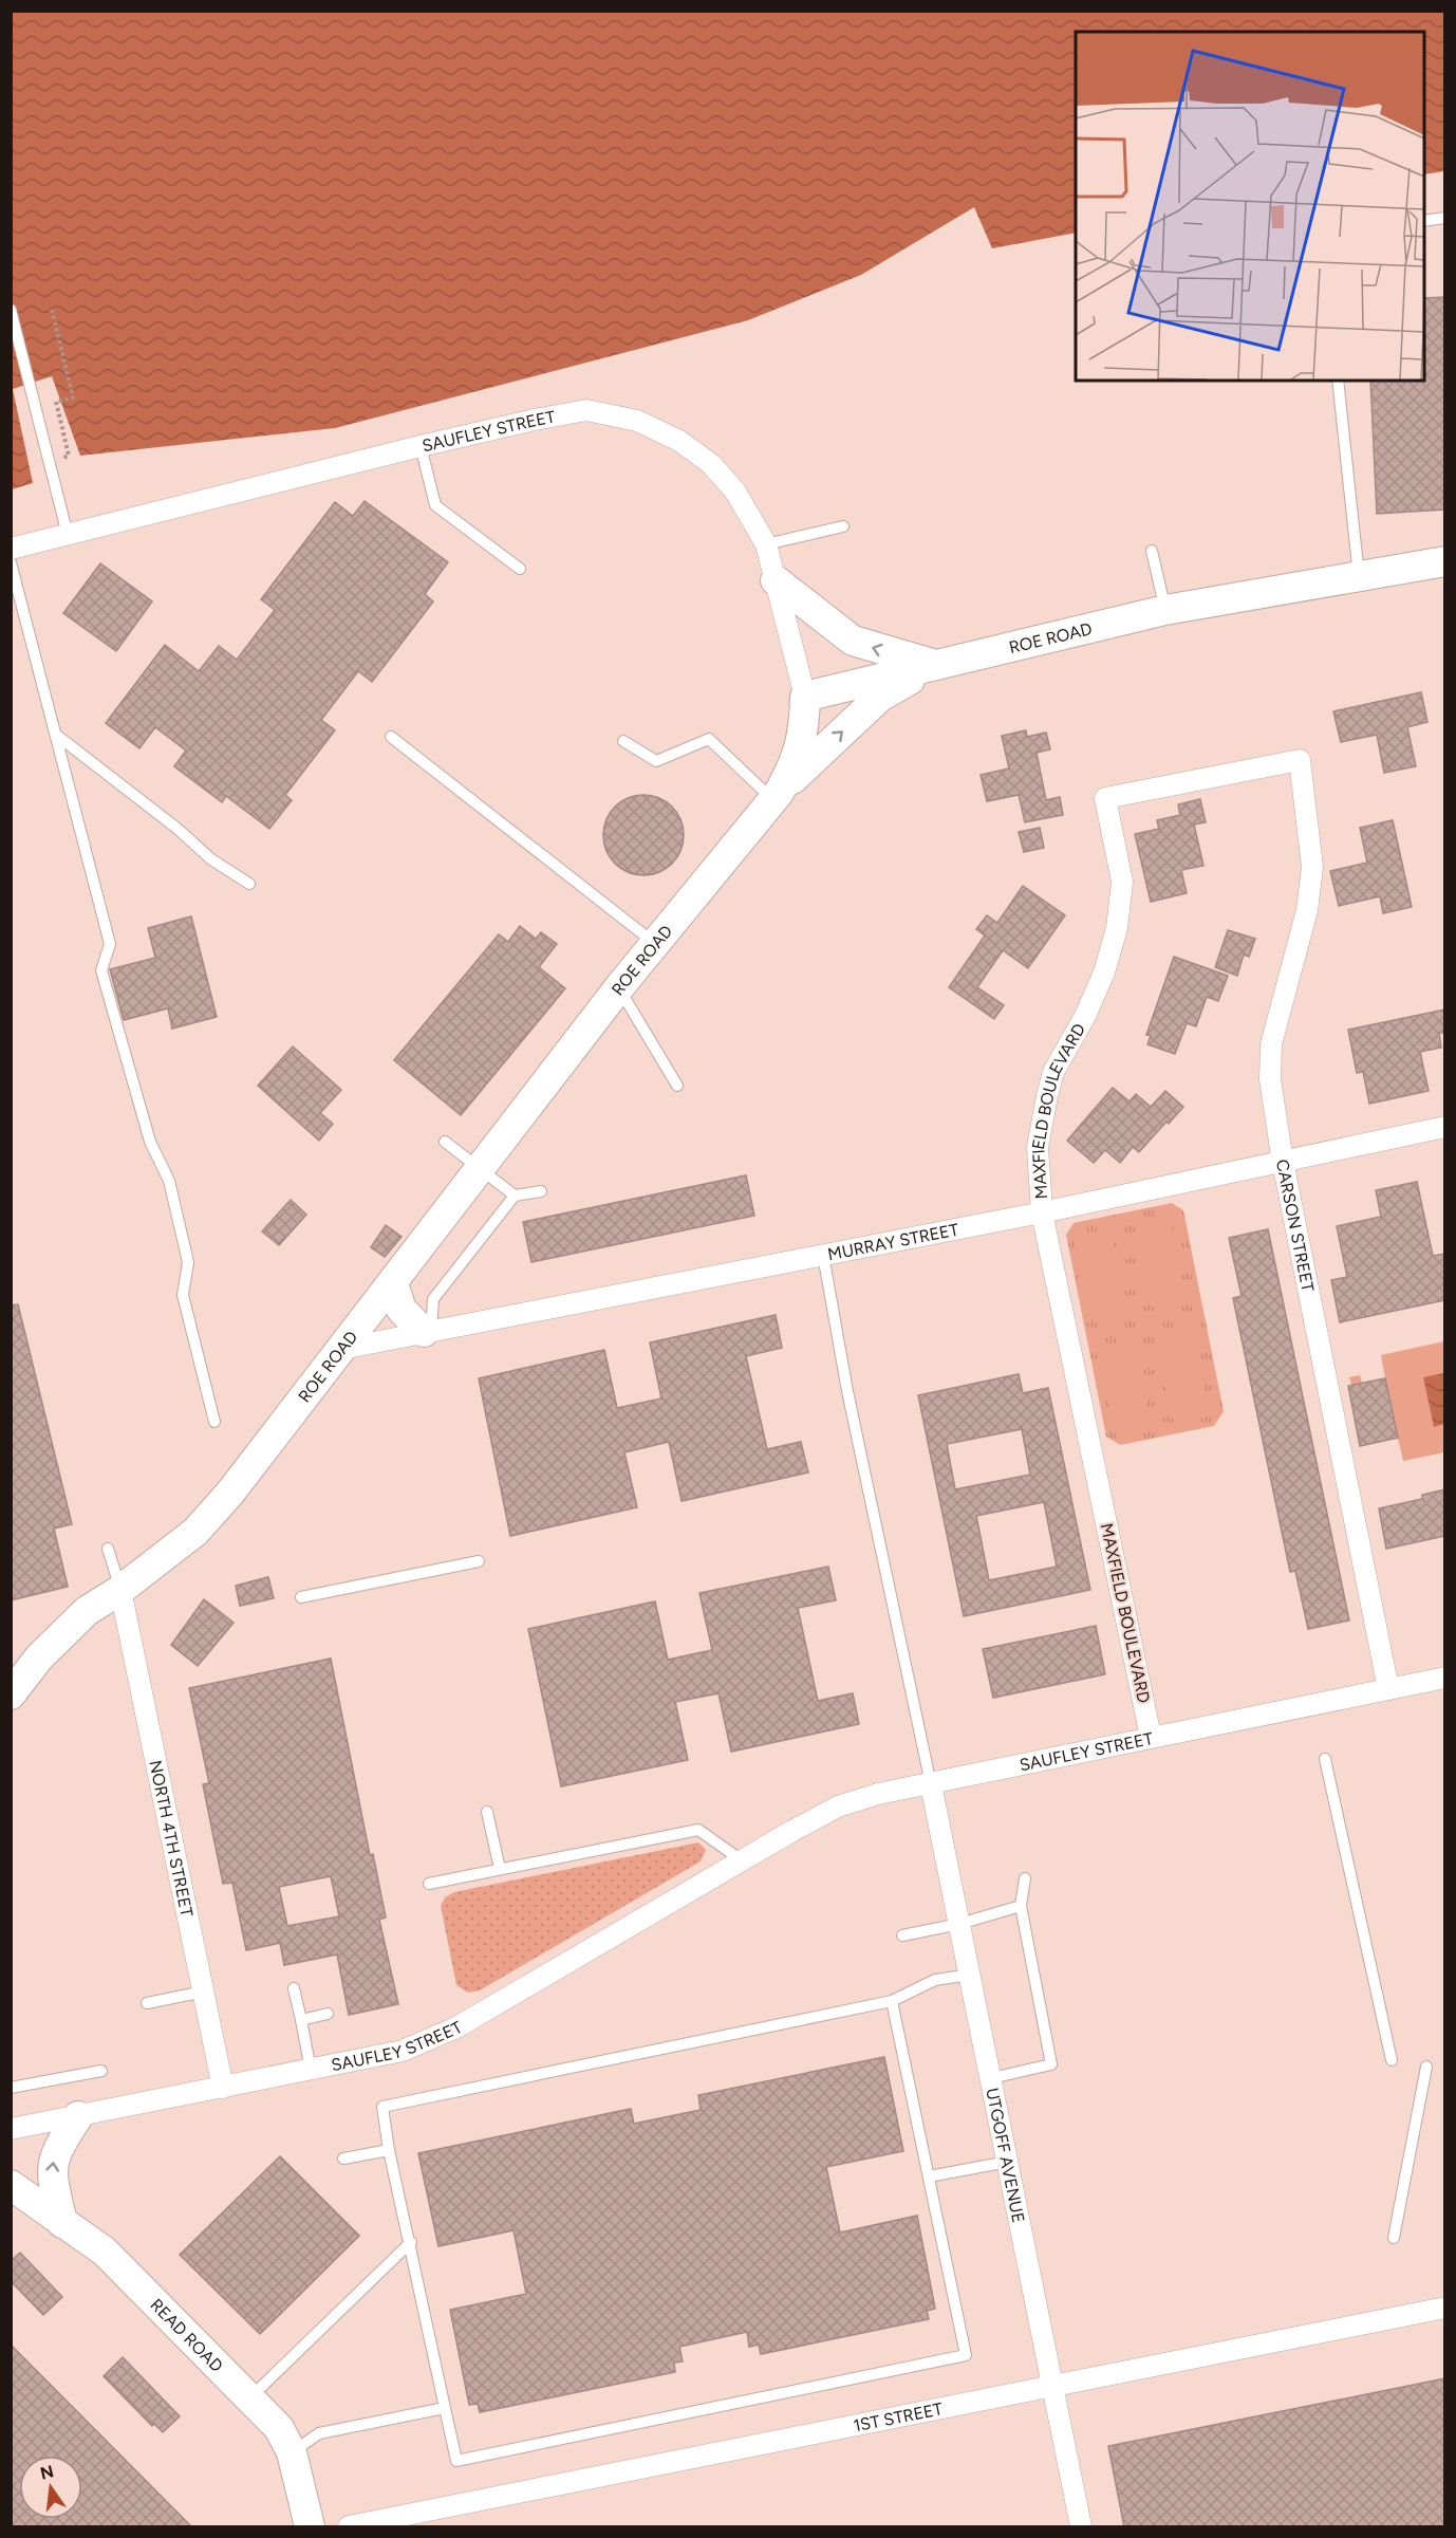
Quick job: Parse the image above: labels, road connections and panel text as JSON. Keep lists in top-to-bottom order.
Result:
{
  "streets": {
    "street": [
      "SAUFLEY STREET",
      "ROE ROAD",
      "MAXFIELD BOULEVARD",
      "CARSON STREET",
      "MURRAY STREET",
      "NORTH 4TH STREET",
      "UTGOFF AVENUE",
      "READ ROAD",
      "1ST STREET"
    ]
  },
  "crossings": [
    ["SAUFLEY STREET", "ROE ROAD"],
    ["SAUFLEY STREET", "MAXFIELD BOULEVARD"],
    ["SAUFLEY STREET", "CARSON STREET"],
    ["SAUFLEY STREET", "NORTH 4TH STREET"],
    ["SAUFLEY STREET", "UTGOFF AVENUE"],
    ["ROE ROAD", "MURRAY STREET"],
    ["ROE ROAD", "NORTH 4TH STREET"],
    ["MAXFIELD BOULEVARD", "CARSON STREET"],
    ["MAXFIELD BOULEVARD", "MURRAY STREET"],
    ["CARSON STREET", "MURRAY STREET"],
    ["UTGOFF AVENUE", "1ST STREET"]
  ],
  "north": "top"
}
